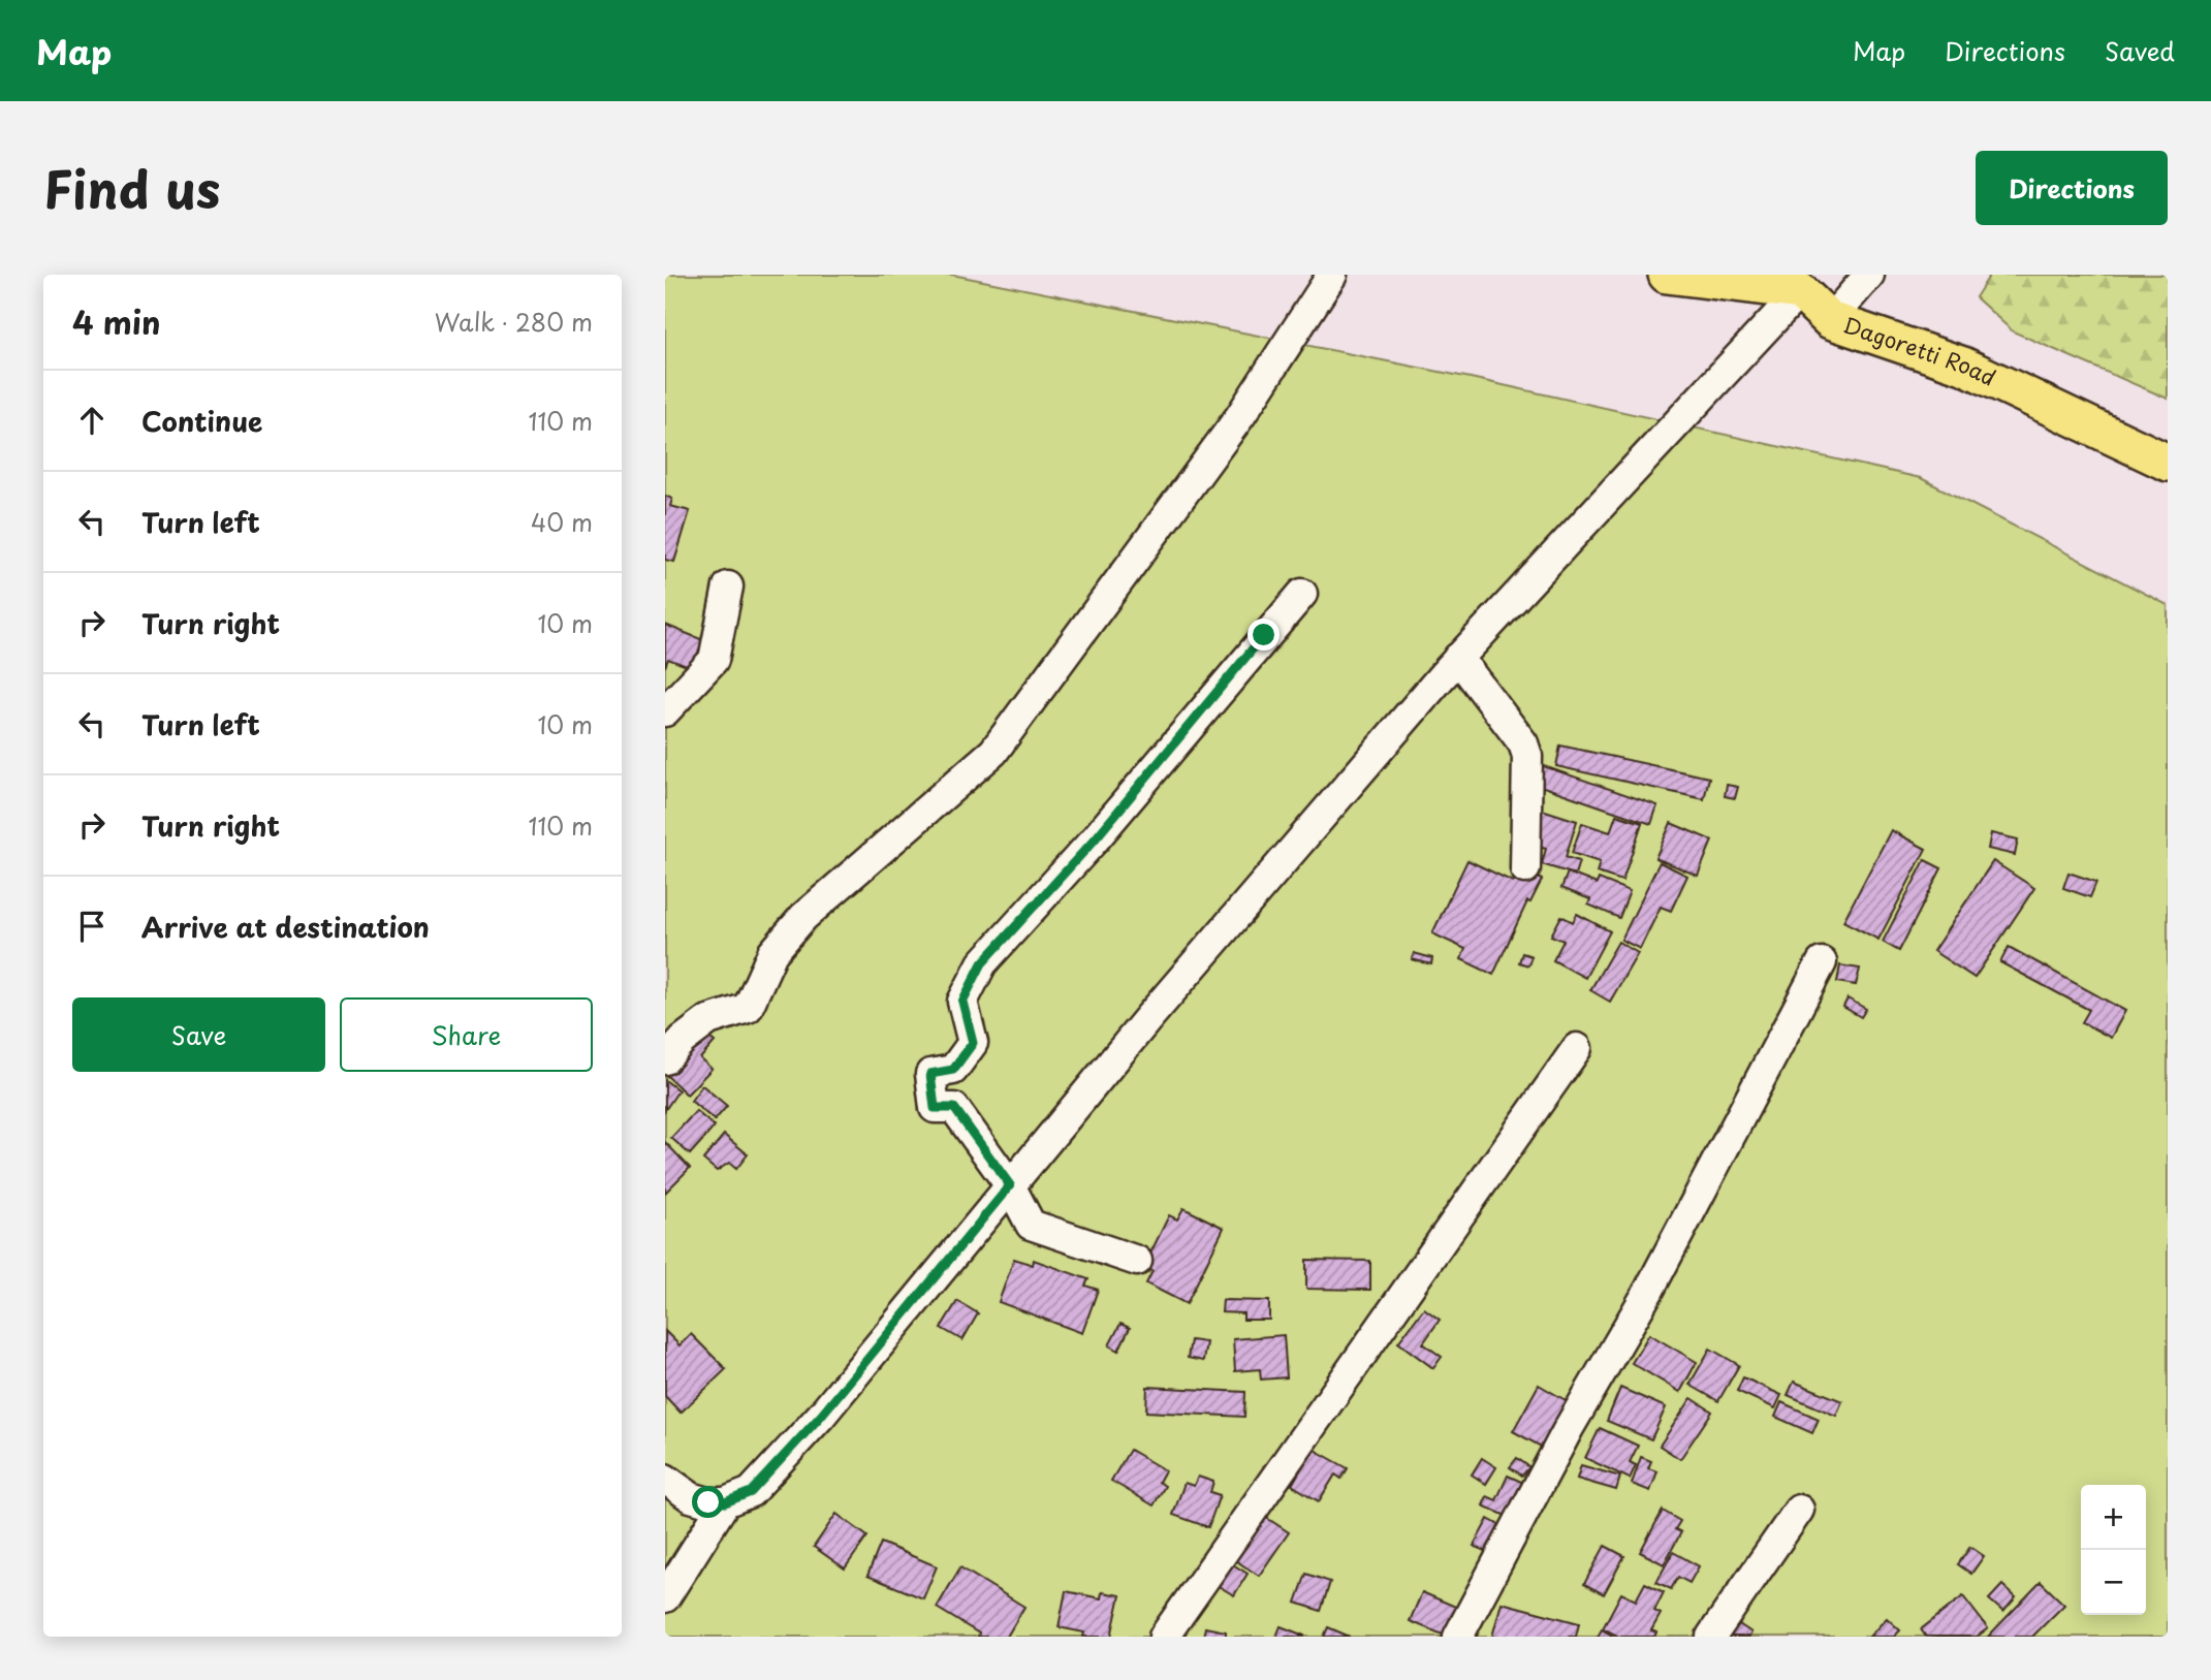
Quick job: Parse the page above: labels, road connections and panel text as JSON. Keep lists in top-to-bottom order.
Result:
{
  "streets": {
    "main road": ["Dagoretti Road"]
  },
  "page": {
    "header": "Map",
    "nav": ["Map", "Directions", "Saved"],
    "title": "Find us",
    "buttons": [
      "Directions",
      ["Save", "Share"]
    ],
    "heading": ["4 min", "Walk · 280 m"],
    "list": [
      ["Continue", "110 m"],
      ["Turn left", "40 m"],
      ["Turn right", "10 m"],
      ["Turn left", "10 m"],
      ["Turn right", "110 m"],
      "Arrive at destination"
    ],
    "map_buttons": ["+", "−"]
  }
}
